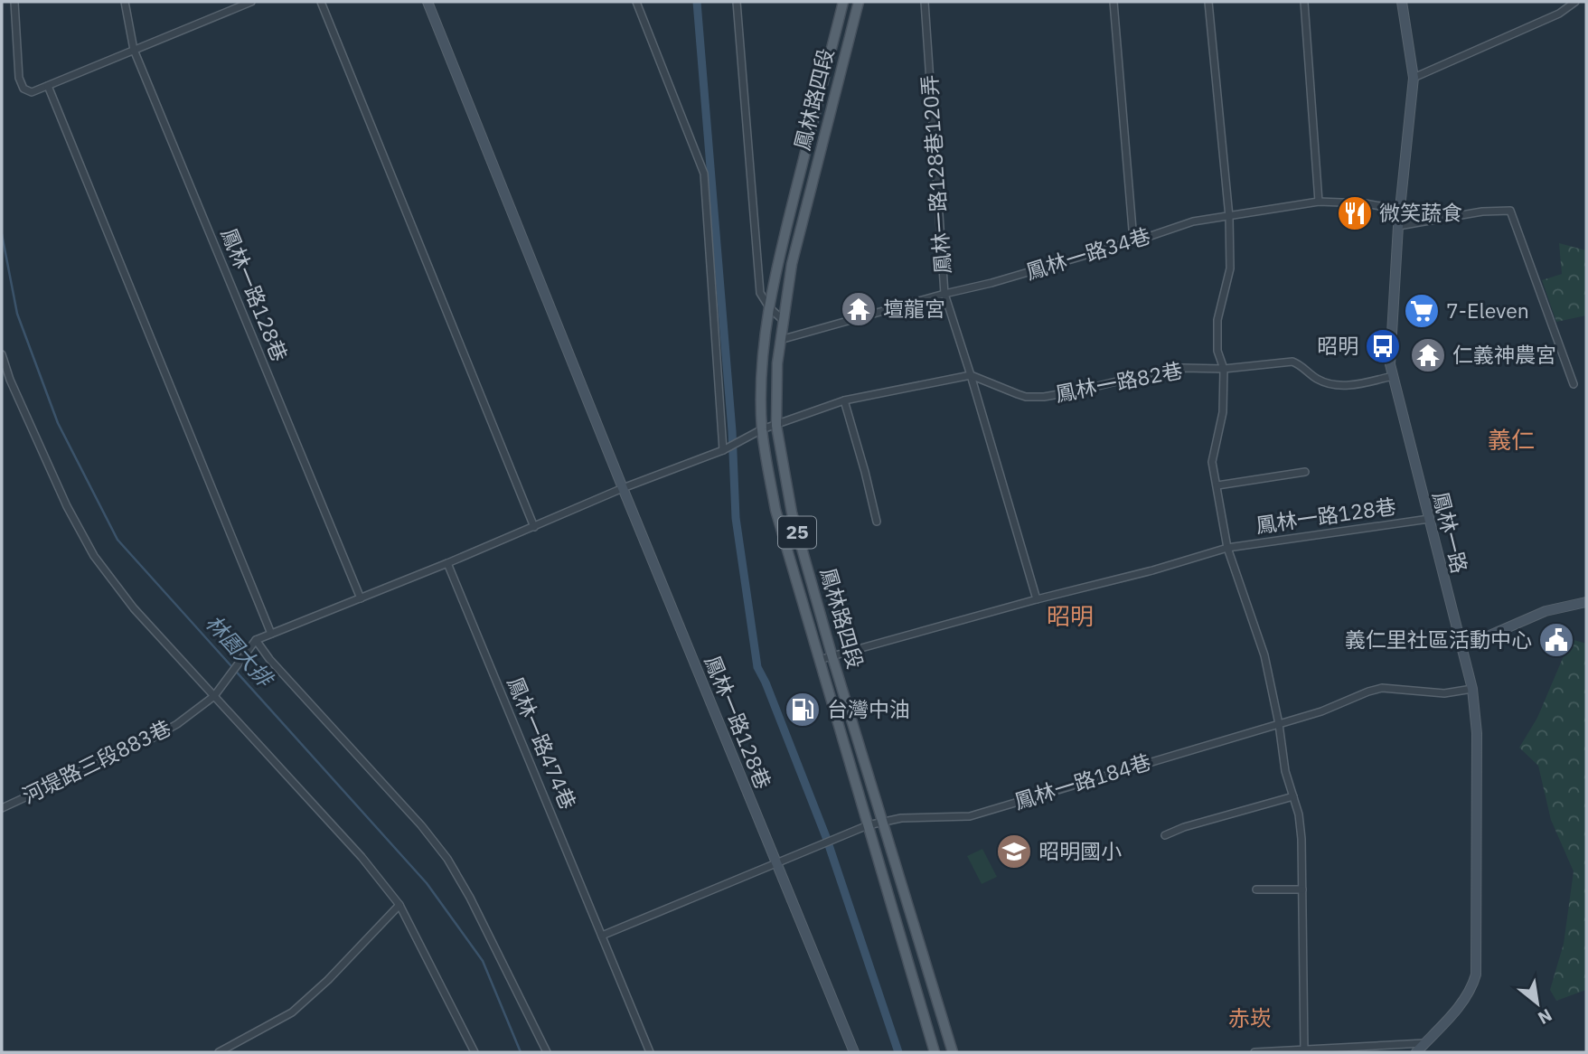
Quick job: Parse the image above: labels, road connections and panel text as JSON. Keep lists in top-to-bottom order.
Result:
{
  "streets": {
    "main road": ["鳳林路四段", "25"],
    "street": [
      "鳳林一路128巷120弄",
      "鳳林一路34巷",
      "鳳林一路128巷",
      "鳳林一路82巷",
      "鳳林一路",
      "鳳林一路474巷",
      "河堤路三段883巷",
      "鳳林一路184巷"
    ]
  },
  "crossings": [
    ["鳳林路四段", "鳳林一路34巷"],
    ["鳳林路四段", "鳳林一路128巷"],
    ["鳳林路四段", "鳳林一路184巷"],
    ["鳳林一路128巷120弄", "鳳林一路34巷"],
    ["鳳林一路128巷120弄", "鳳林一路128巷"],
    ["鳳林一路128巷120弄", "鳳林一路82巷"],
    ["鳳林一路34巷", "鳳林一路"],
    ["鳳林一路128巷", "鳳林一路"],
    ["鳳林一路82巷", "鳳林一路"],
    ["鳳林一路", "鳳林一路184巷"]
  ],
  "districts": ["義仁", "昭明", "赤崁"],
  "water": ["林園大排"],
  "places": {
    "restaurant": ["微笑蔬食"],
    "temple": ["壇龍宮", "仁義神農宮"],
    "supermarket": ["7-Eleven"],
    "bus stop": ["昭明"],
    "public building": ["義仁里社區活動中心"],
    "fuel station": ["台灣中油"],
    "school or university": ["昭明國小"]
  },
  "north": "bottom right"
}
